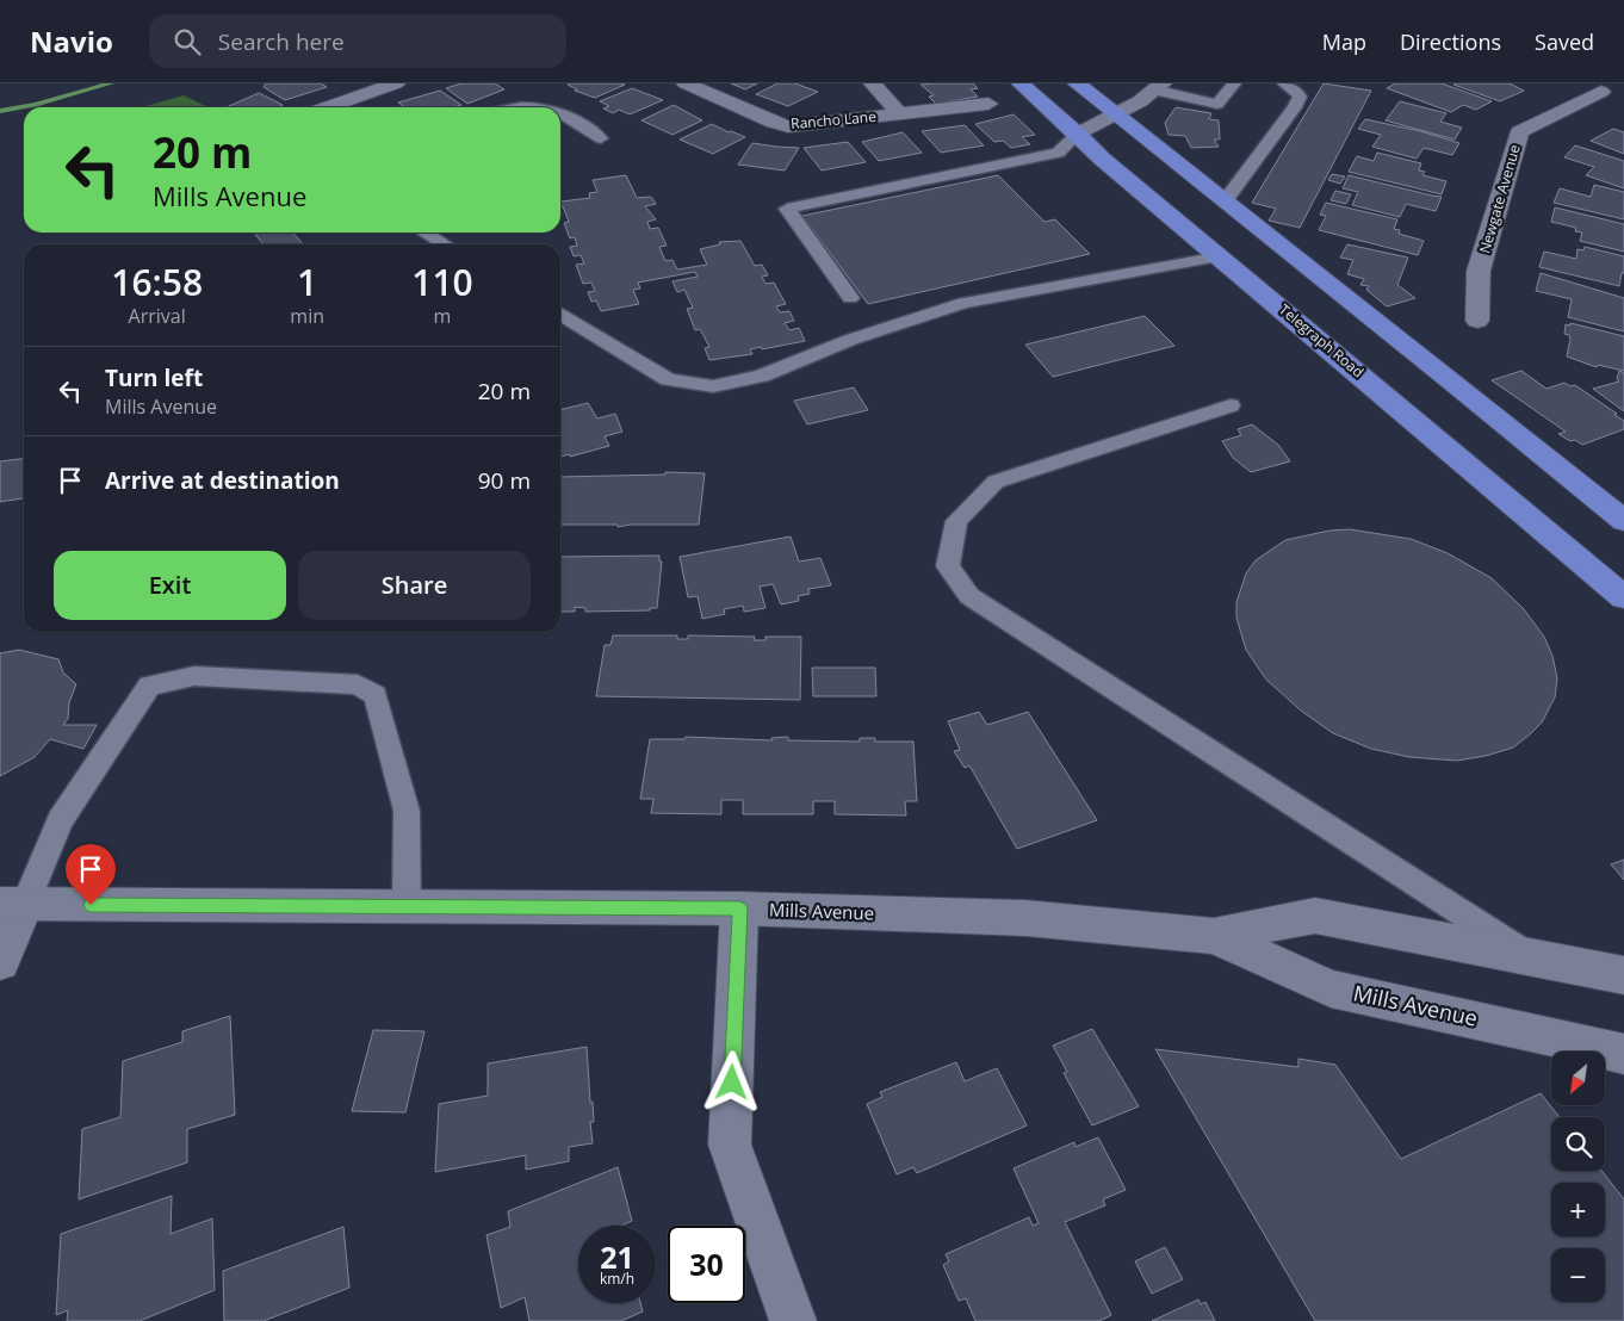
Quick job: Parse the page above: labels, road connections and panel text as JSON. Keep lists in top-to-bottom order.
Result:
{
  "streets": {
    "main road": ["Telegraph Road"],
    "street": ["Rancho Lane", "Newgate Avenue", "Mills Avenue"]
  },
  "north": "bottom left",
  "page": {
    "header": "Navio",
    "search": "Search here",
    "nav": ["Map", "Directions", "Saved"],
    "turn": ["20 m", "Mills Avenue"],
    "eta": [
      "16:58",
      "Arrival",
      "1",
      "min",
      "110",
      "m"
    ],
    "list": [
      {
        "name": "Turn left",
        "note": "Mills Avenue",
        "value": "20 m"
      },
      {
        "name": "Arrive at destination",
        "value": "90 m"
      }
    ],
    "buttons": ["Exit", "Share"],
    "map_buttons": ["+", "−"],
    "speed": "21 km/h",
    "limit": "30"
  }
}
